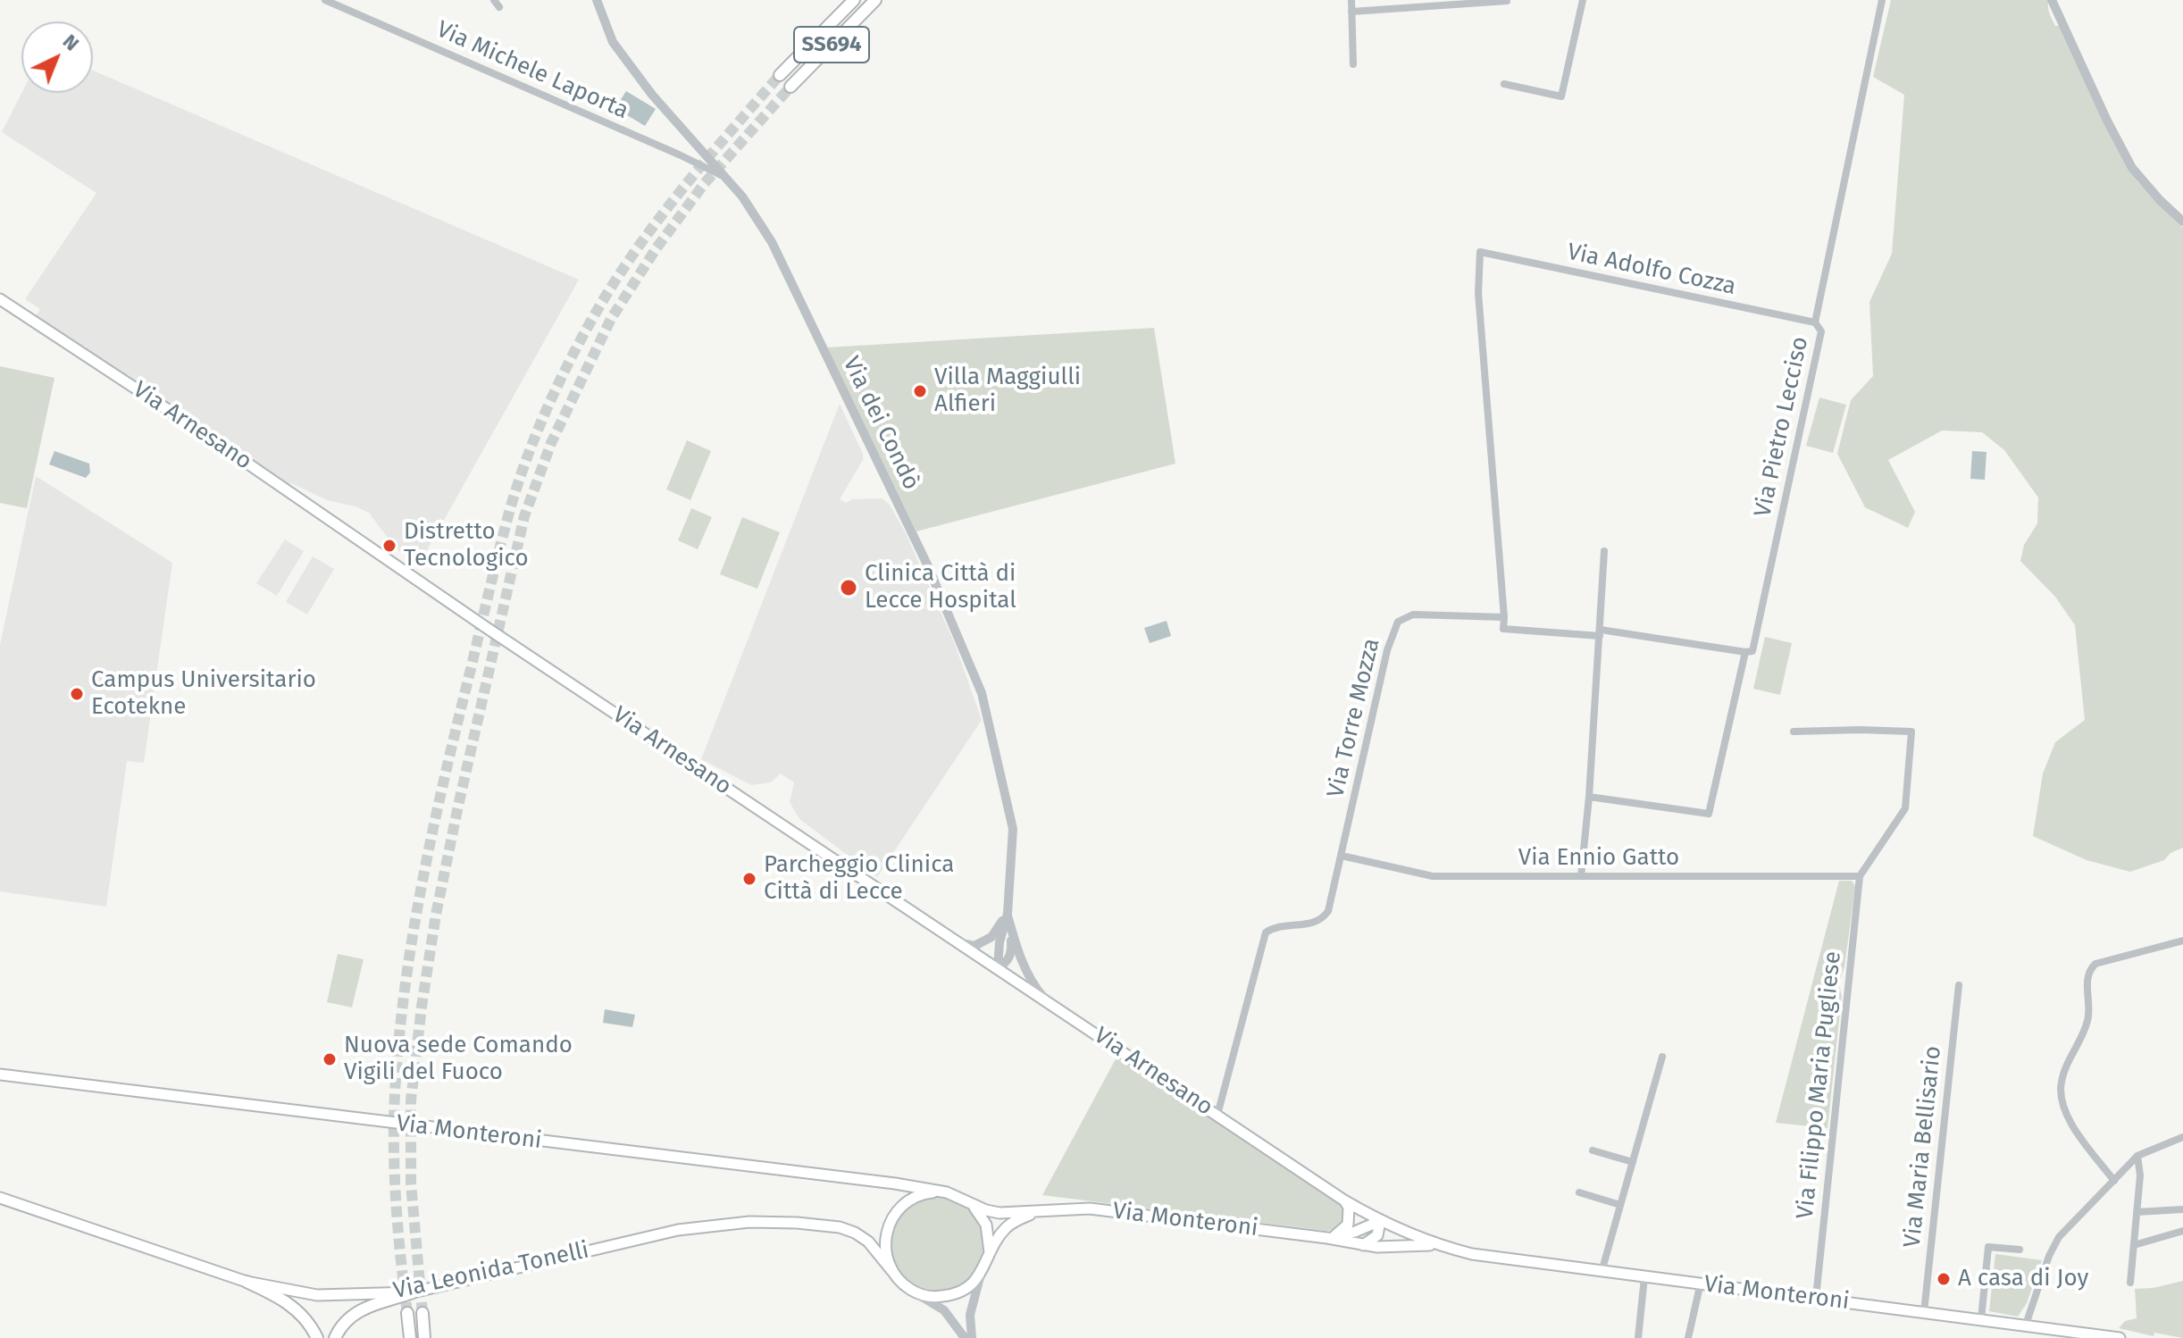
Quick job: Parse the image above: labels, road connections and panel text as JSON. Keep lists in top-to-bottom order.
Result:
{
  "streets": {
    "highway": ["SS694"],
    "main road": ["Via Arnesano", "Via Monteroni", "Via Leonida Tonelli"],
    "street": [
      "Via Michele Laporta",
      "Via Adolfo Cozza",
      "Via dei Condò",
      "Via Pietro Lecciso",
      "Via Torre Mozza",
      "Via Ennio Gatto",
      "Via Filippo Maria Pugliese",
      "Via Maria Bellisario"
    ]
  },
  "crossings": [
    ["Via Michele Laporta", "Via dei Condò"],
    ["Via Adolfo Cozza", "Via Pietro Lecciso"],
    ["Via Adolfo Cozza", "Via Torre Mozza"],
    ["Via dei Condò", "Via Arnesano"],
    ["Via Arnesano", "Via Torre Mozza"],
    ["Via Arnesano", "Via Monteroni"],
    ["Via Torre Mozza", "Via Ennio Gatto"],
    ["Via Ennio Gatto", "Via Filippo Maria Pugliese"],
    ["Via Filippo Maria Pugliese", "Via Monteroni"],
    ["Via Monteroni", "Via Maria Bellisario"],
    ["Via Monteroni", "Via Leonida Tonelli"]
  ],
  "places": [
    "Villa Maggiulli Alfieri",
    "Distretto Tecnologico",
    "Clinica Città di Lecce Hospital",
    "Campus Universitario Ecotekne",
    "Parcheggio Clinica Città di Lecce",
    "Nuova sede Comando Vigili del Fuoco",
    "A casa di Joy"
  ],
  "north": "top right"
}
